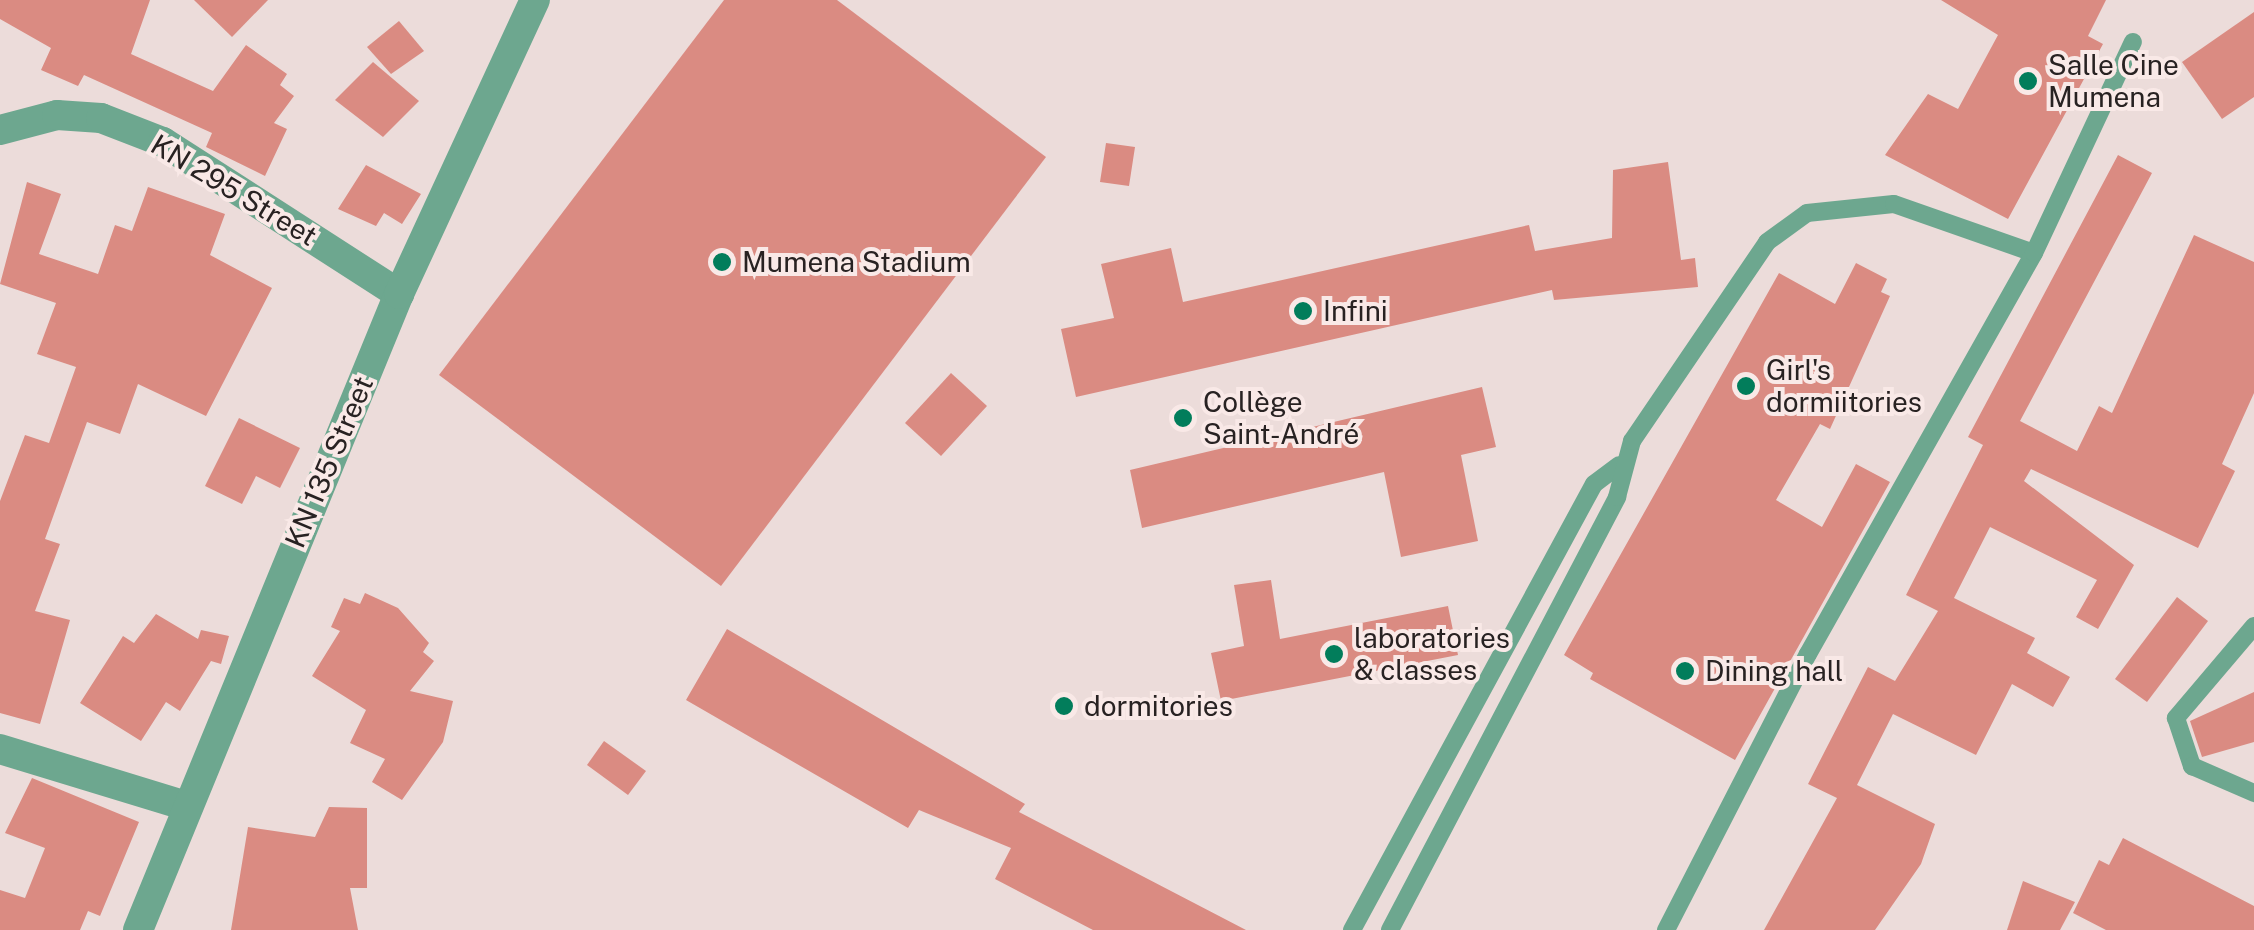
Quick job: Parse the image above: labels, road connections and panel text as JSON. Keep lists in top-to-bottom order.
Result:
{
  "streets": {
    "street": ["KN 295 Street", "KN 135 Street"]
  },
  "crossings": [
    ["KN 295 Street", "KN 135 Street"]
  ],
  "places": [
    "Salle Cine Mumena",
    "Mumena Stadium",
    "Infini",
    "Girl's dormiitories",
    "Collège Saint-André",
    "laboratories & classes",
    "Dining hall",
    "dormitories"
  ]
}
